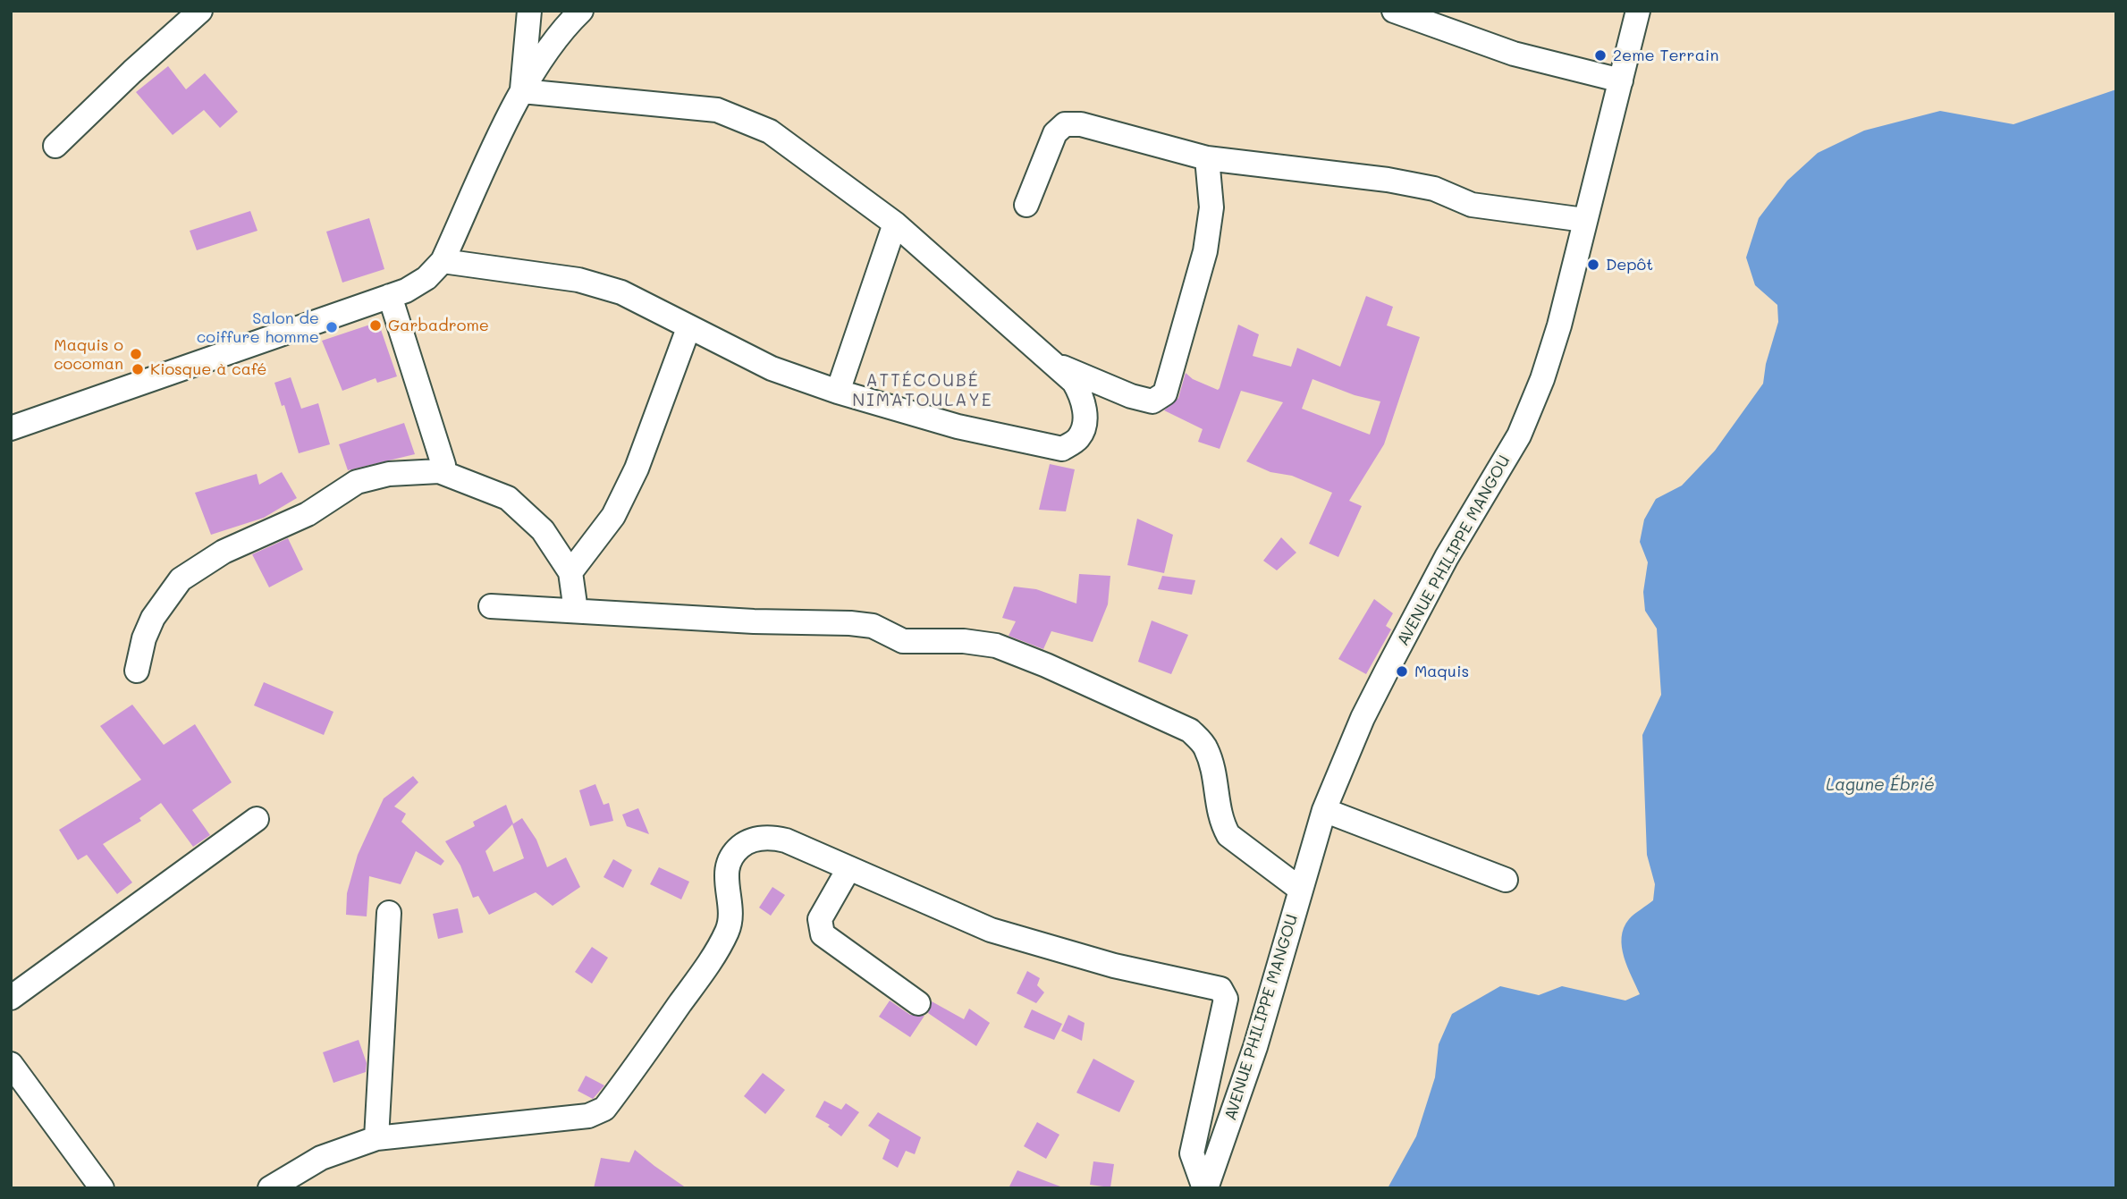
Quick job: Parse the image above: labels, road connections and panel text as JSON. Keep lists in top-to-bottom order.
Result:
{
  "streets": {
    "street": ["AVENUE PHILIPPE MANGOU"]
  },
  "districts": ["ATTÉCOUBÉ NIMATOULAYE"],
  "water": ["Lagune Ébrié"],
  "places": [
    "2eme Terrain",
    "Depôt",
    "Garbadrome",
    "Salon de coiffure homme",
    "Maquis o cocoman",
    "Kiosque à café",
    "Maquis"
  ]
}
